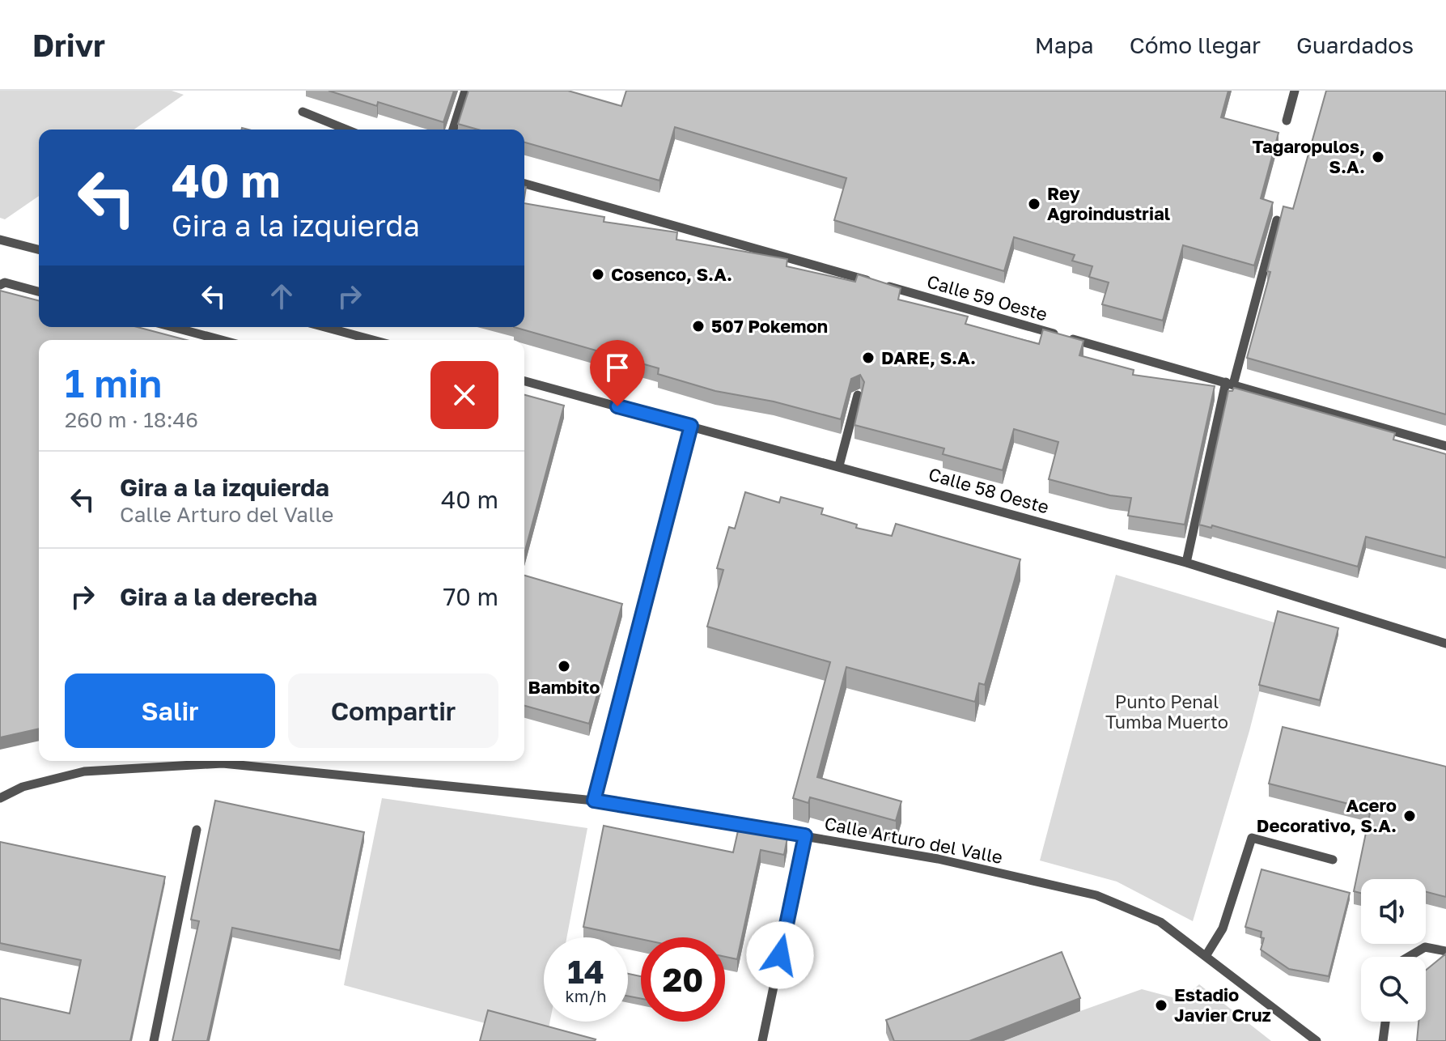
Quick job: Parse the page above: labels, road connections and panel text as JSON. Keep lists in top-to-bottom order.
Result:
{
  "streets": {
    "lane": ["Calle 59 Oeste", "Calle 58 Oeste", "Calle Arturo del Valle"]
  },
  "parks": ["Punto Penal Tumba Muerto"],
  "places": [
    "Tagaropulos, S.A.",
    "Rey Agroindustrial",
    "Cosenco, S.A.",
    "507 Pokemon",
    "DARE, S.A.",
    "Bambito",
    "Acero Decorativo, S.A.",
    "Estadio Javier Cruz"
  ],
  "page": {
    "header": "Drivr",
    "nav": ["Mapa", "Cómo llegar", "Guardados"],
    "turn": ["40 m", "Gira a la izquierda"],
    "heading": ["1 min", "260 m · 18:46"],
    "list": [
      {
        "name": "Gira a la izquierda",
        "note": "Calle Arturo del Valle",
        "value": "40 m"
      },
      {
        "name": "Gira a la derecha",
        "value": "70 m"
      }
    ],
    "buttons": ["Salir", "Compartir"],
    "speed": "14 km/h",
    "limit": "20"
  }
}
